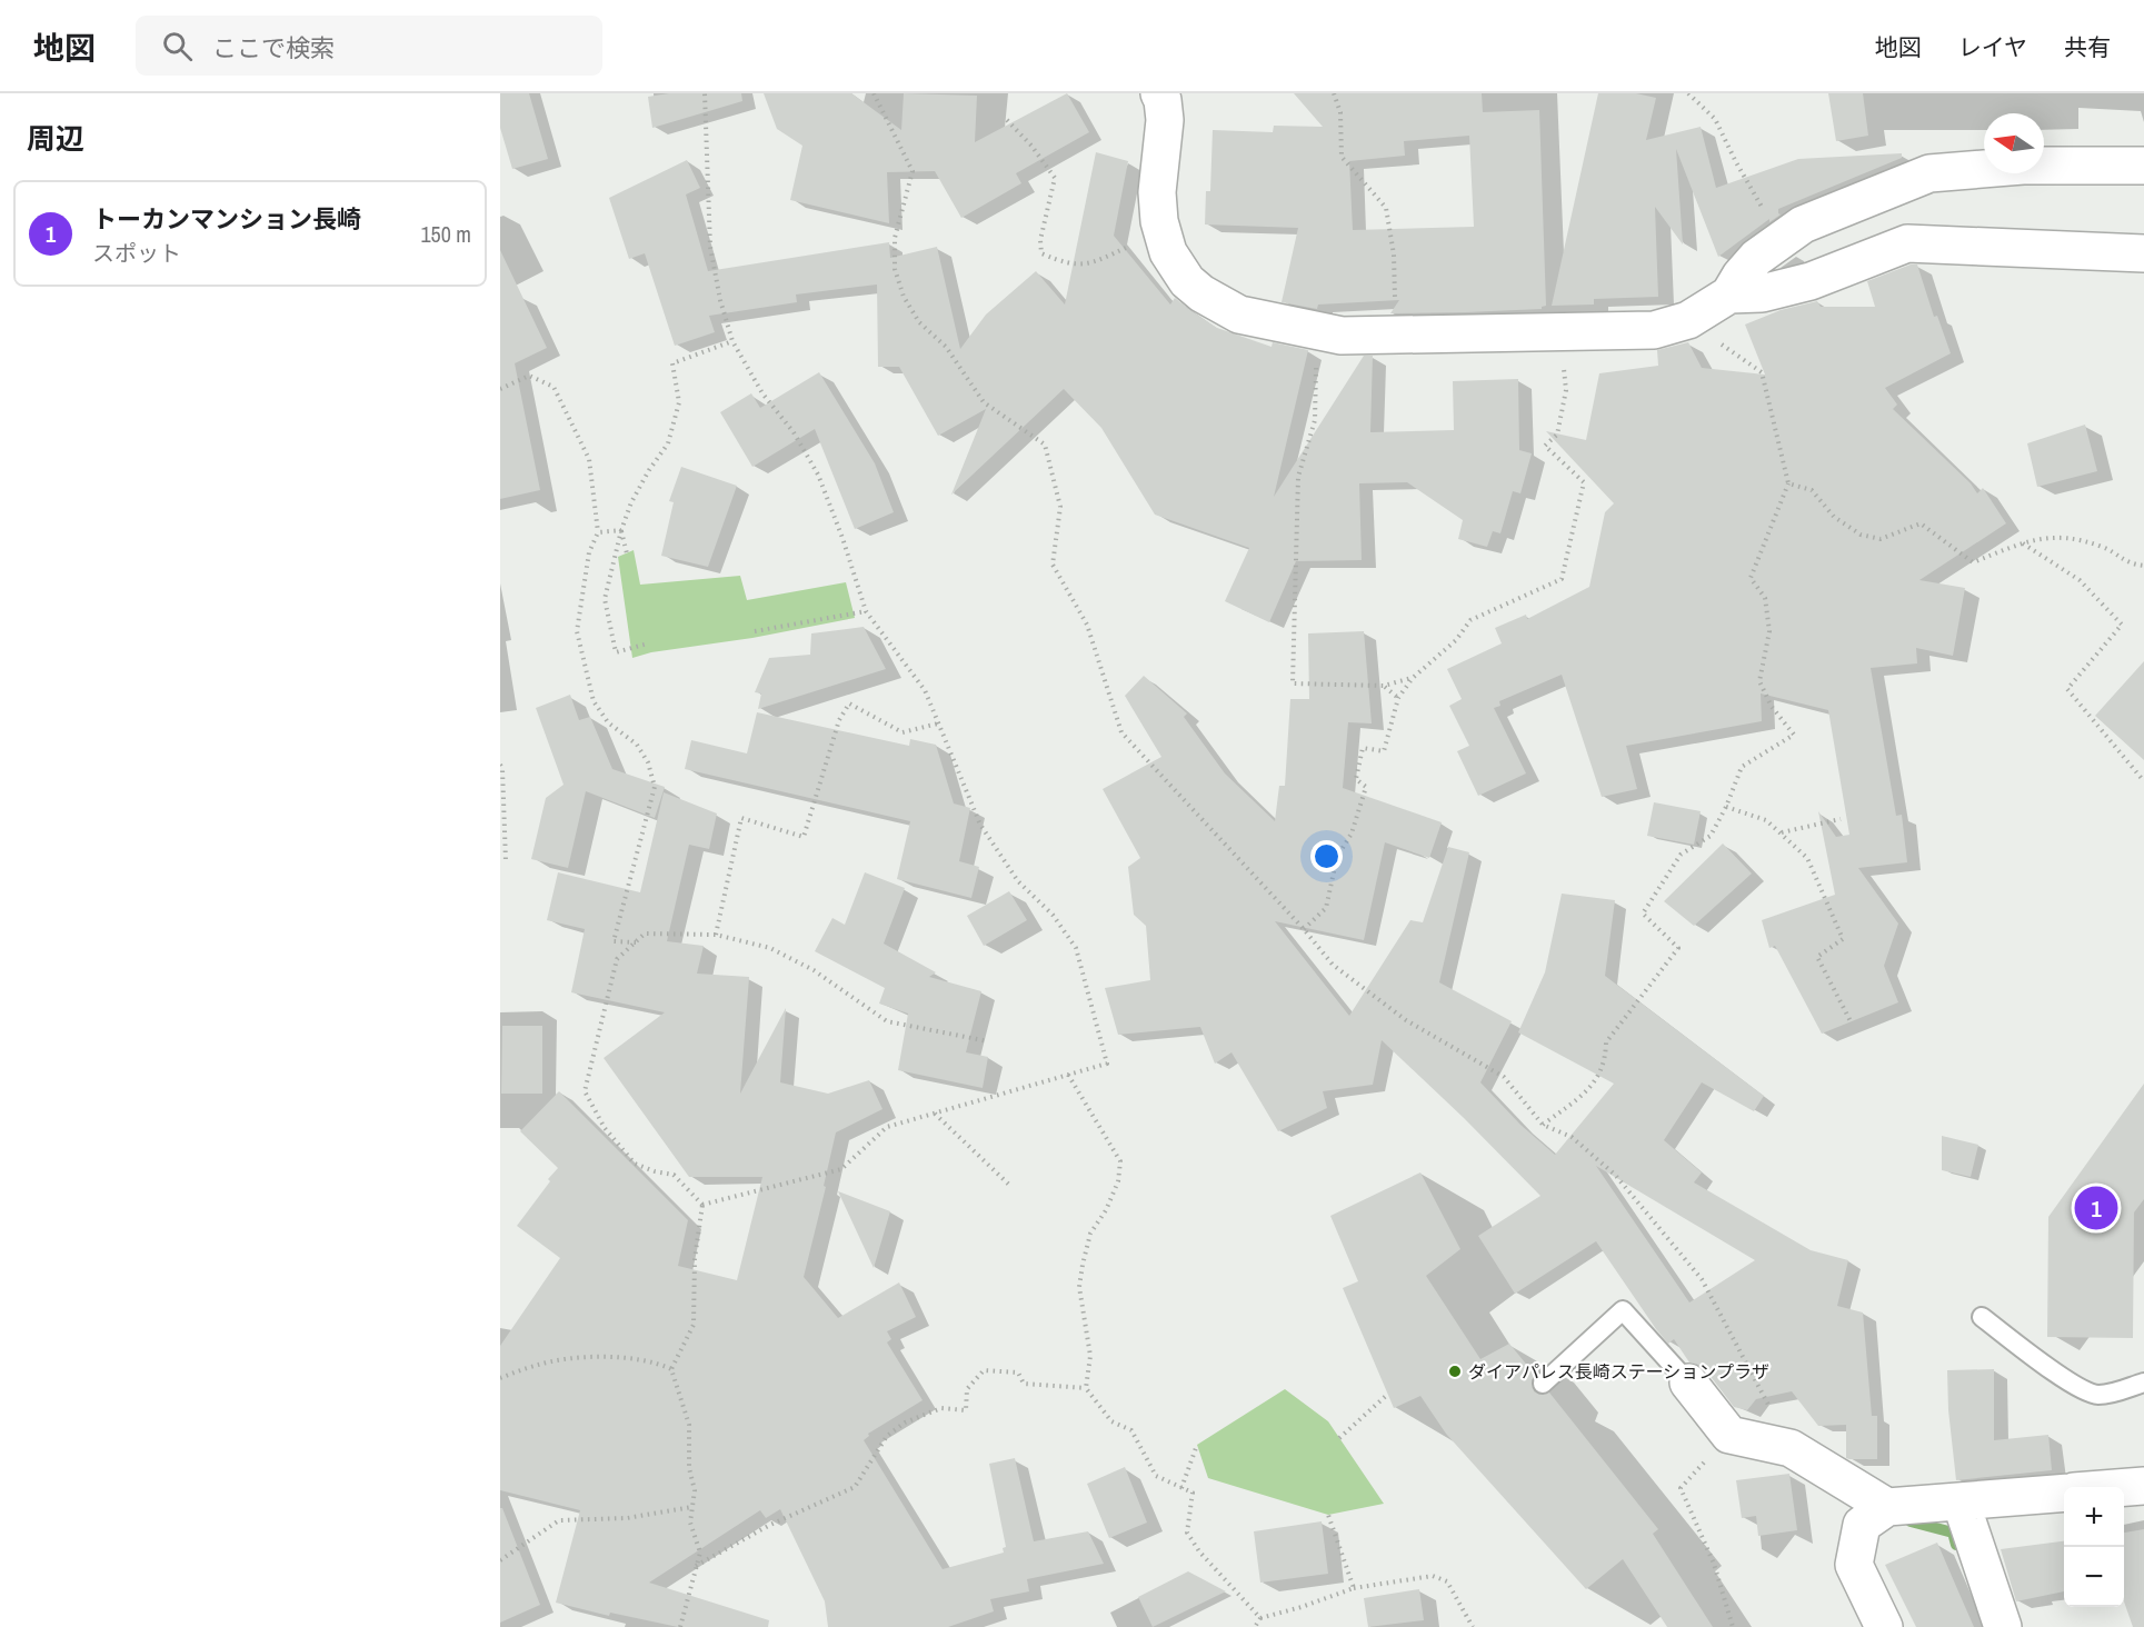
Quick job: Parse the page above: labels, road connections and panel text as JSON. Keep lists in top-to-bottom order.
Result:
{
  "places": ["ダイアパレス長崎ステーションプラザ"],
  "north": "left",
  "page": {
    "header": "地図",
    "search": "ここで検索",
    "nav": ["地図", "レイヤ", "共有"],
    "heading": "周辺",
    "list": [
      {
        "mark": "1",
        "name": "トーカンマンション長崎",
        "note": "スポット",
        "value": "150 m"
      }
    ],
    "pins": "1",
    "map_buttons": ["+", "−"]
  }
}
